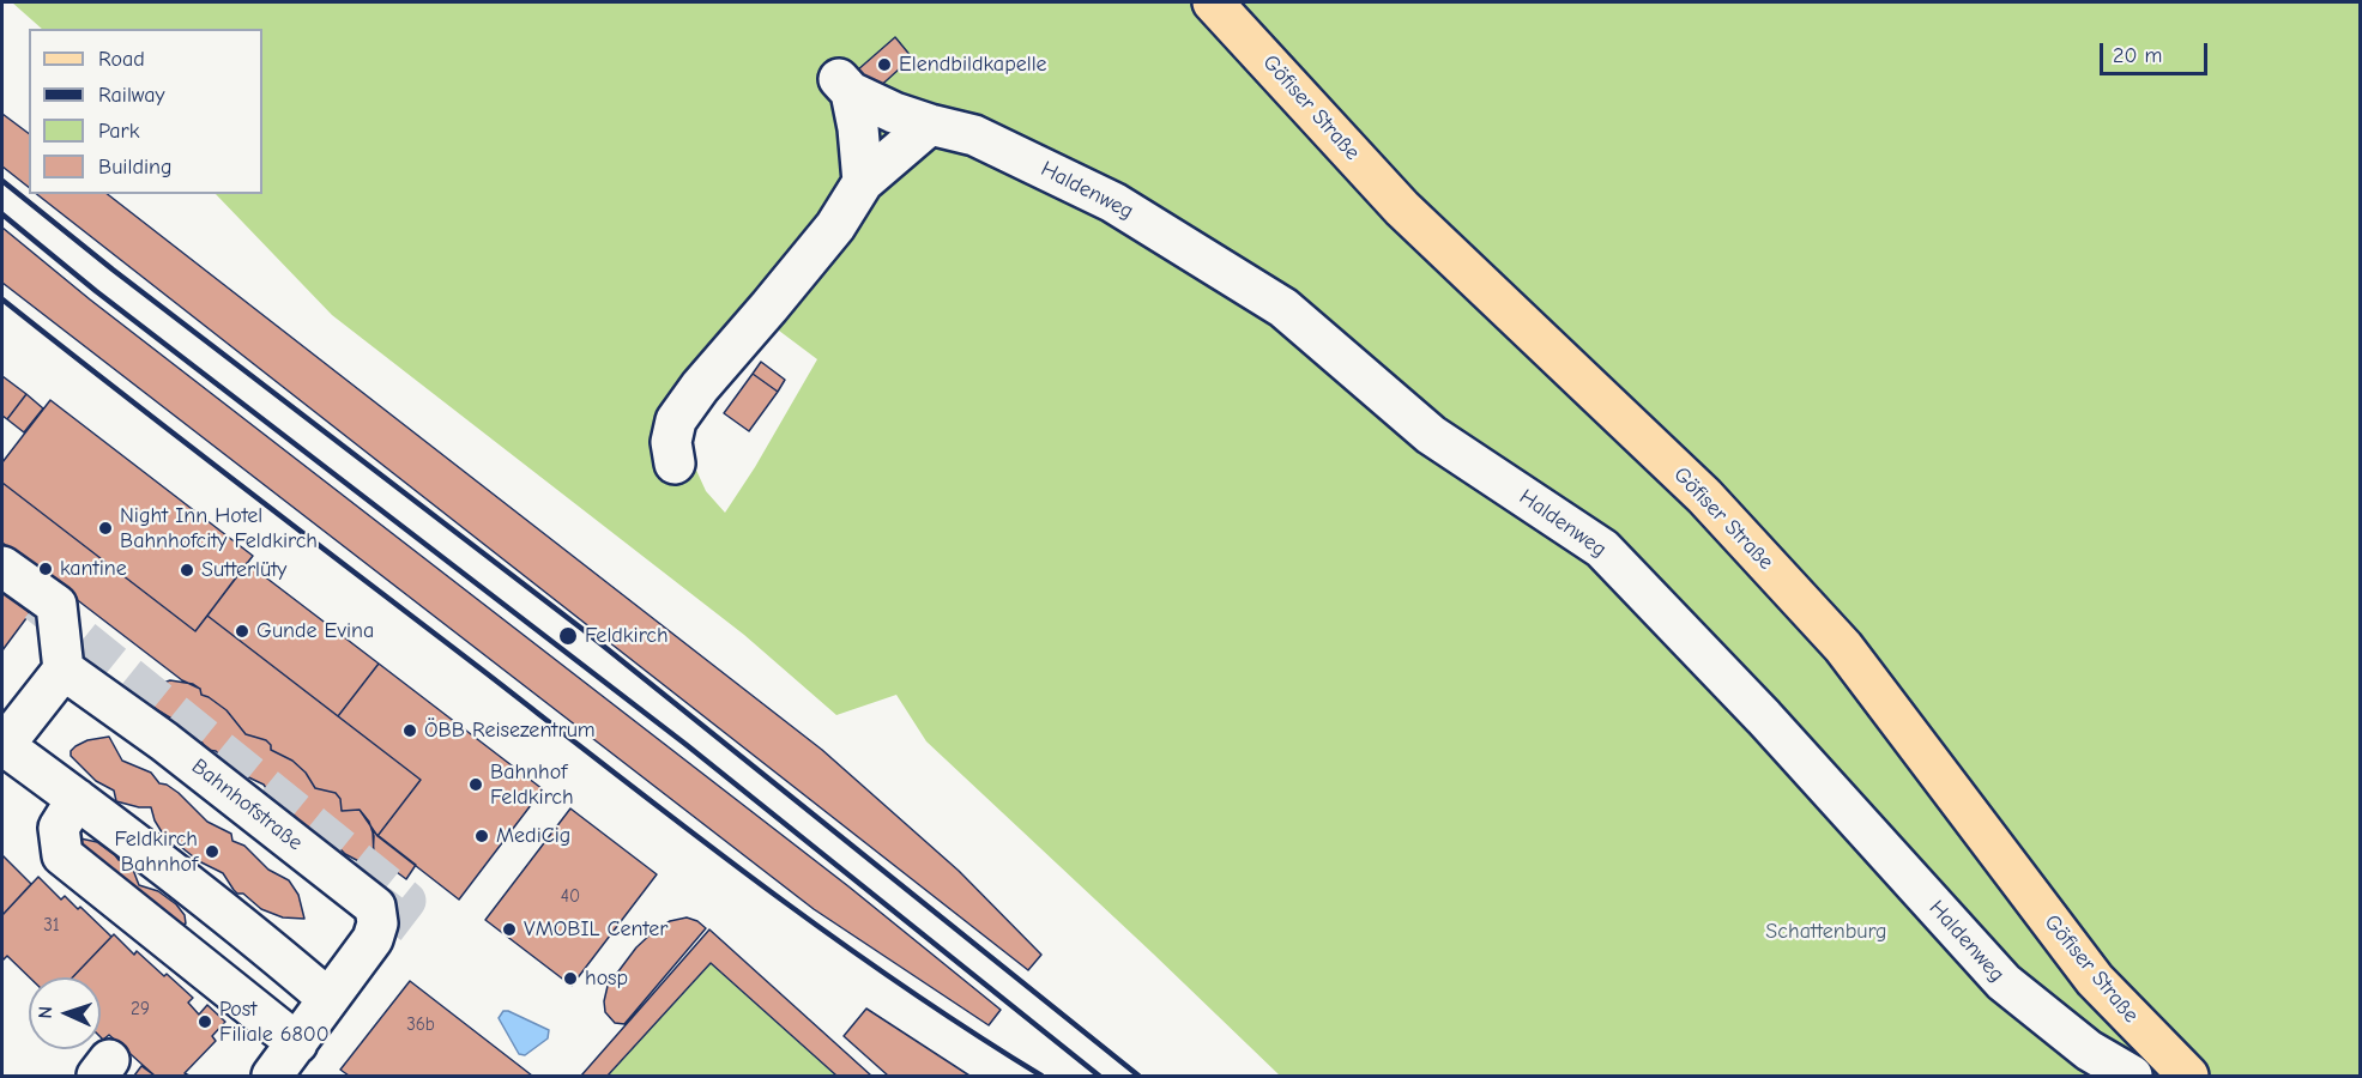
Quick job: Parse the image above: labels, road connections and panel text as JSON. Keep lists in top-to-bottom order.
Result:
{
  "streets": {
    "main road": ["Göfiser Straße"],
    "lane": ["Haldenweg", "Bahnhofstraße"]
  },
  "parks": ["Schattenburg"],
  "places": [
    "Elendbildkapelle",
    "Night Inn Hotel Bahnhofcity Feldkirch",
    "kantine",
    "Sutterlüty",
    "Gunde Evina",
    "Feldkirch",
    "ÖBB Reisezentrum",
    "Bahnhof Feldkirch",
    "MediCig",
    "Feldkirch Bahnhof",
    "VMOBIL Center",
    "hosp",
    "Post Filiale 6800"
  ],
  "house_numbers": [
    "40",
    "31",
    "29",
    "36b"
  ],
  "legend": [
    "Road",
    "Railway",
    "Park",
    "Building"
  ],
  "scale_bar": "20 m",
  "north": "left"
}
